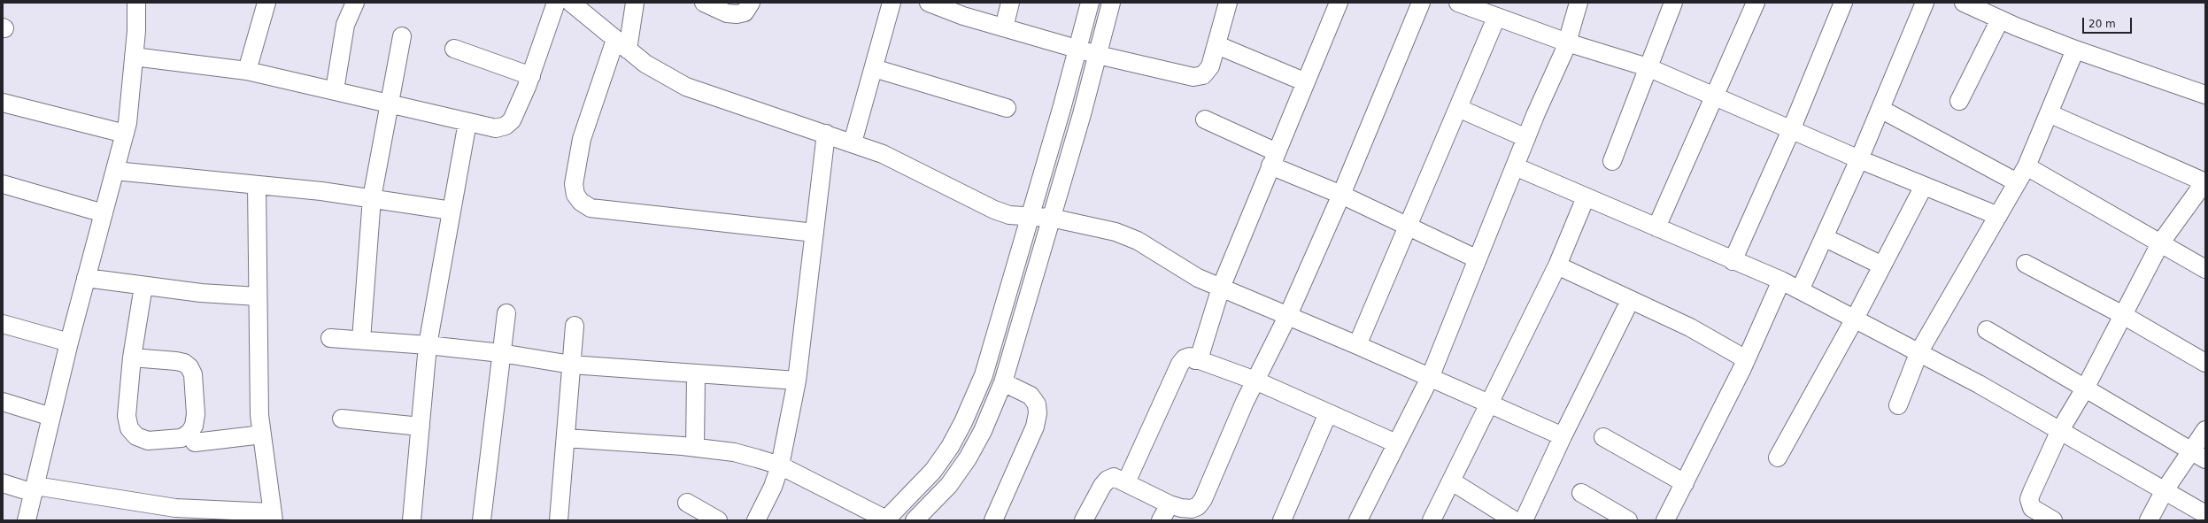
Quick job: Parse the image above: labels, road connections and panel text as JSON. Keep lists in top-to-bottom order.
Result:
{
  "scale_bar": "20 m"
}
